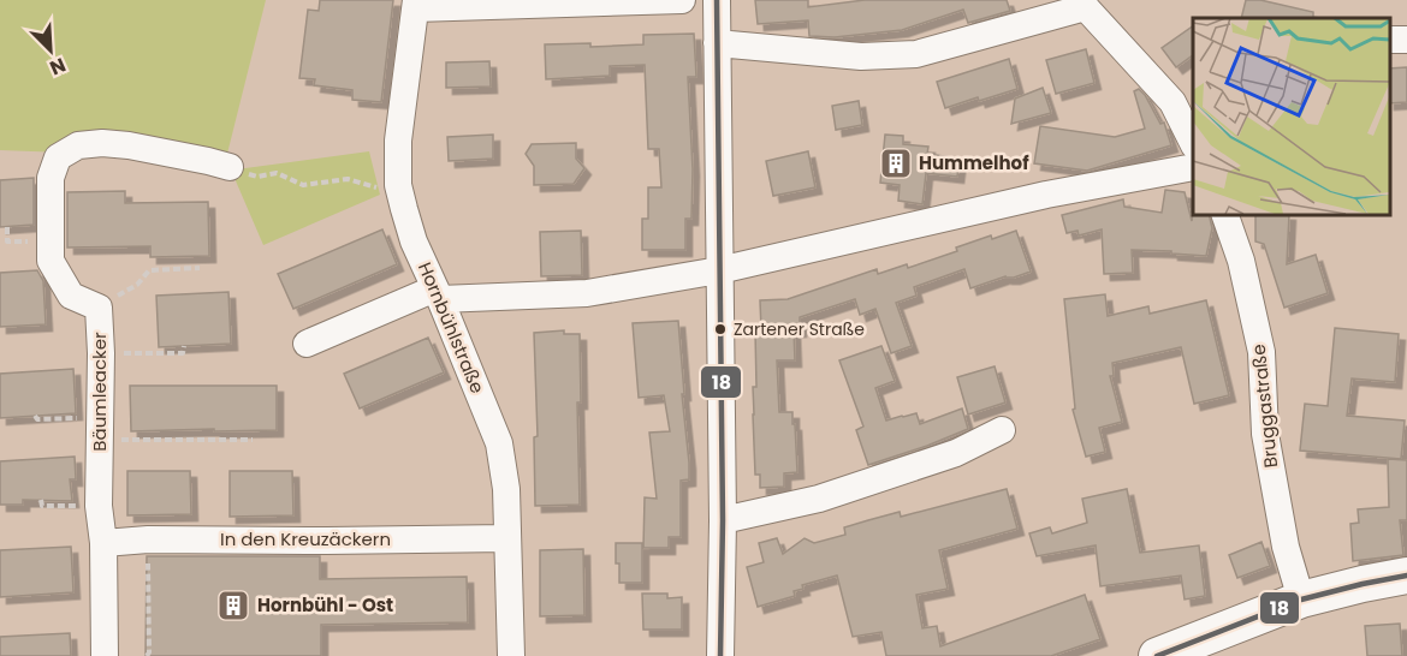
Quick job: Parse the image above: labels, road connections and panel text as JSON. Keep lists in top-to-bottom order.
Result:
{
  "streets": {
    "street": [
      "Hornbühlstraße",
      "Bäumleacker",
      "Bruggastraße",
      "In den Kreuzäckern"
    ]
  },
  "crossings": [
    ["Hornbühlstraße", "In den Kreuzäckern"],
    ["Bäumleacker", "In den Kreuzäckern"]
  ],
  "places": {
    "building": ["Hummelhof", "Hornbühl - Ost"],
    "other": ["Zartener Straße"]
  },
  "lines": ["transit line 18"],
  "north": "bottom right"
}
